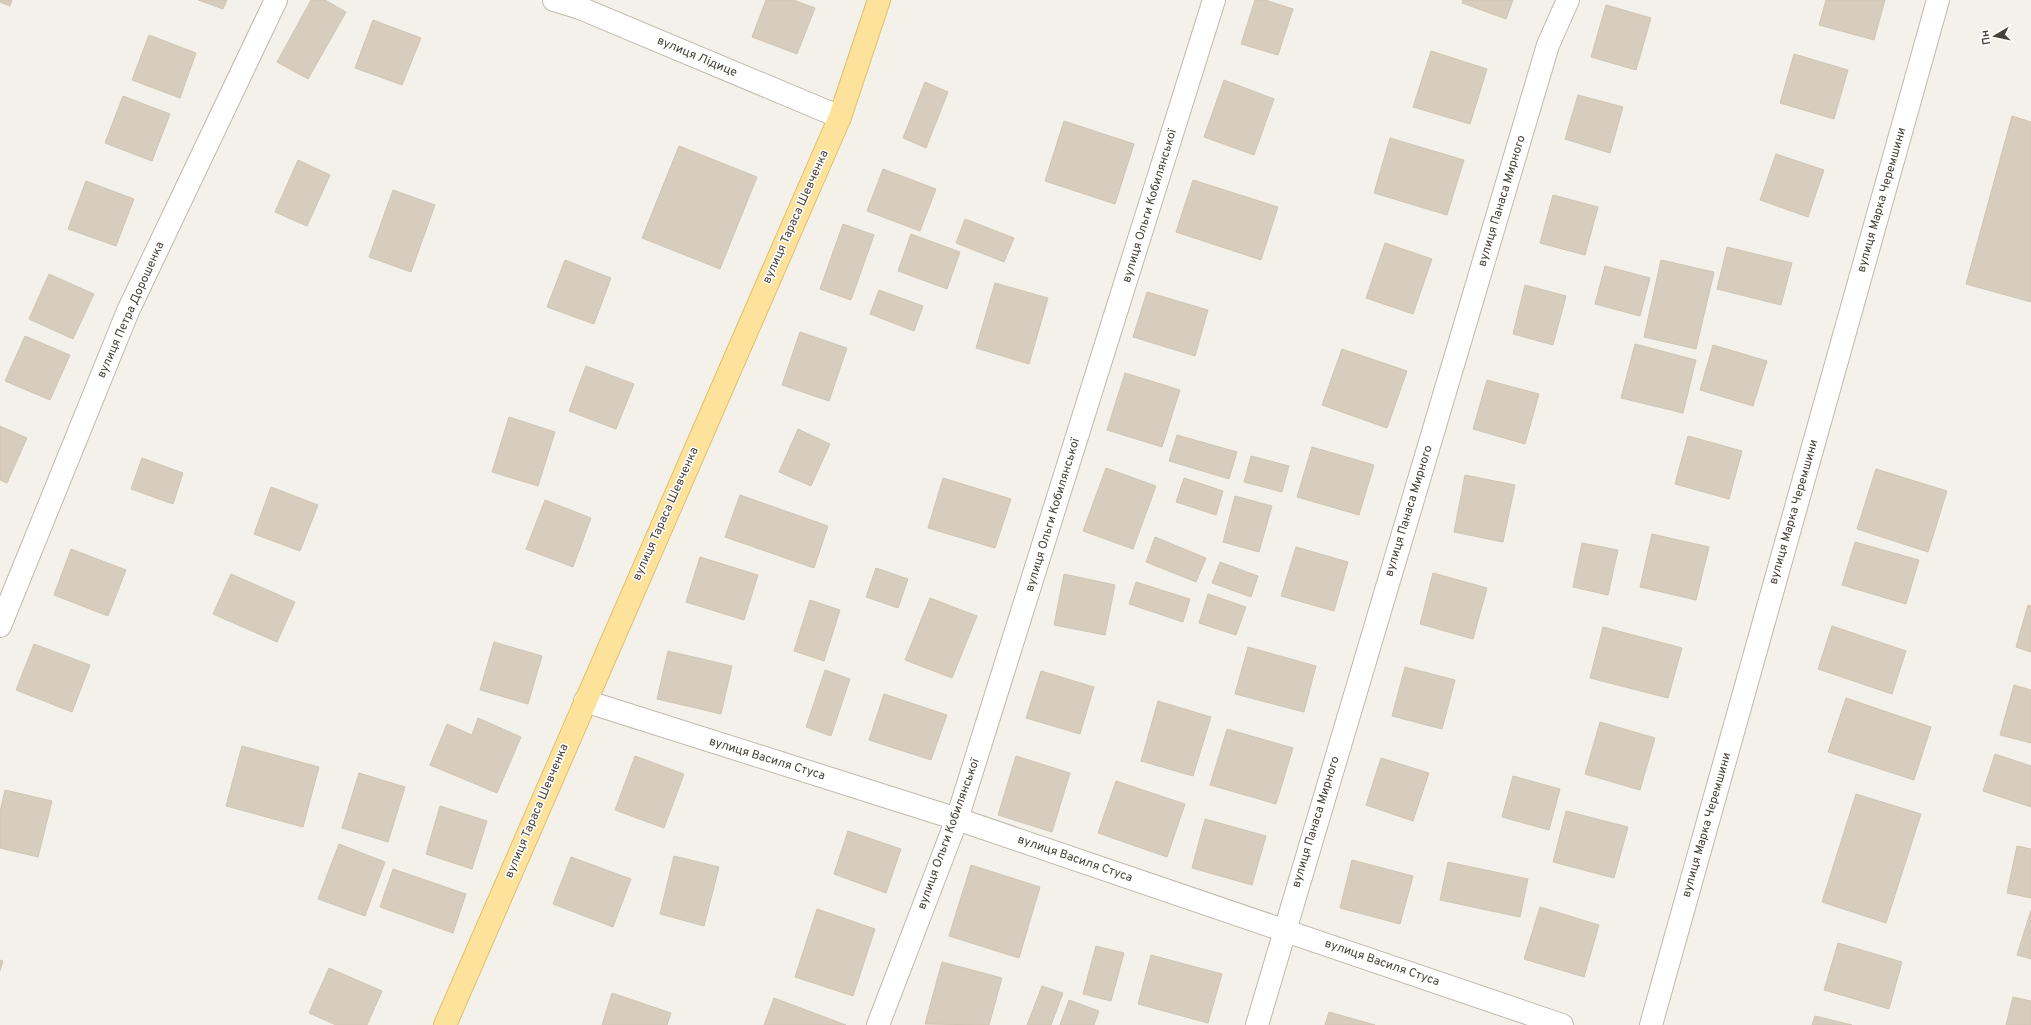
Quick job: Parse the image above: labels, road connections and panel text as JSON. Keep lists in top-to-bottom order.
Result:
{
  "streets": {
    "main road": ["вулиця Тараса Шевченка"],
    "street": [
      "вулиця Лідице",
      "вулиця Марка Черемшини",
      "вулиця Панаса Мирного",
      "вулиця Ольги Кобилянської",
      "вулиця Петра Дорошенка",
      "вулиця Василя Стуса"
    ]
  },
  "crossings": [
    ["вулиця Лідице", "вулиця Тараса Шевченка"],
    ["вулиця Панаса Мирного", "вулиця Василя Стуса"],
    ["вулиця Ольги Кобилянської", "вулиця Василя Стуса"],
    ["вулиця Тараса Шевченка", "вулиця Василя Стуса"]
  ],
  "north": "left"
}
